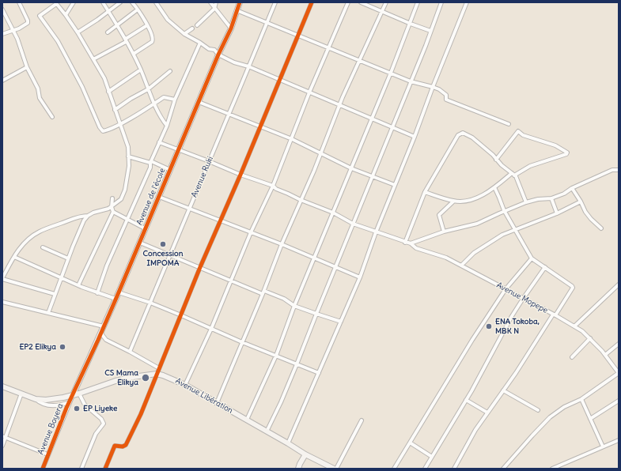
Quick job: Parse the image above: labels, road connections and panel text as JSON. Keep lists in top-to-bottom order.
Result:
{
  "streets": {
    "street": [
      "Avenue Ruki",
      "Avenue de l'école",
      "Avenue Mopepe",
      "Avenue Libération",
      "Avenue Boyera"
    ]
  },
  "crossings": [
    ["Avenue de l'école", "Avenue Libération"],
    ["Avenue de l'école", "Avenue Boyera"],
    ["Avenue Libération", "Avenue Boyera"]
  ],
  "places": [
    "Concession IMPOMA",
    "ENA Tokoba, MBK N",
    "EP2 Elikya",
    "CS Mama Elikya",
    "EP Liyeke"
  ]
}
